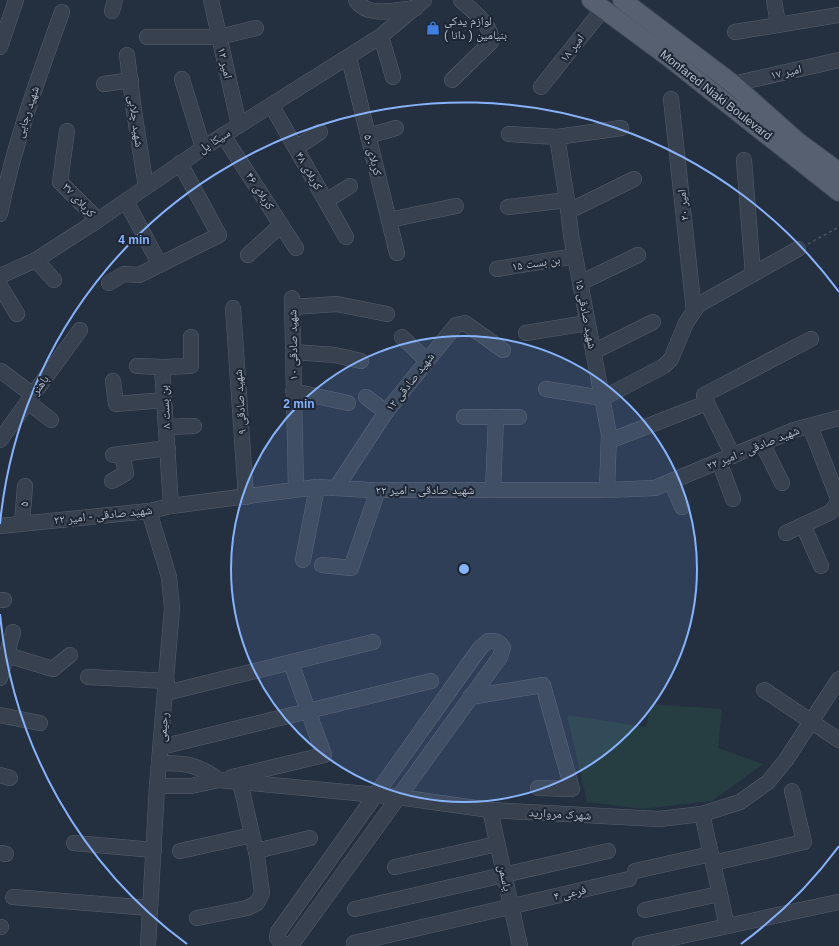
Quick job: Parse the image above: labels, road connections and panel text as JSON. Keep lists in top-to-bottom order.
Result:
{
  "streets": {
    "main road": ["Monfared Niaki Boulevard"],
    "street": [
      "امیر ۱۸",
      "امير ۱۲",
      "امیر ۱۷",
      "شهید رجایی",
      "شهید چلابی",
      "سیکا پل",
      "کربلای ۵۰",
      "کربلای ۴۸",
      "کربلای ۴۶",
      "کربلای ۳۷",
      "امیر ۲۰",
      "بن بست ۱۵",
      "شهید صادقی ۱۵",
      "شهید صادقی ۱۰",
      "شهید صادقی ۱۲",
      "باهنر",
      "شهید صادقی ۹",
      "بن بست ۸",
      "شهید صادقی - امیر ۲۲",
      "۵",
      "رحیمی",
      "شهرک مروارید",
      "یاسمن",
      "فرعی ۴"
    ]
  },
  "crossings": [
    ["امیر ۱۸", "Monfared Niaki Boulevard"],
    ["امير ۱۲", "سیکا پل"],
    ["امیر ۱۷", "Monfared Niaki Boulevard"],
    ["شهید چلابی", "سیکا پل"],
    ["سیکا پل", "کربلای ۵۰"],
    ["سیکا پل", "کربلای ۴۸"],
    ["سیکا پل", "کربلای ۴۶"],
    ["سیکا پل", "کربلای ۳۷"],
    ["بن بست ۱۵", "شهید صادقی ۱۵"],
    ["شهید صادقی ۱۵", "شهید صادقی - امیر ۲۲"],
    ["شهید صادقی ۱۰", "شهید صادقی - امیر ۲۲"],
    ["شهید صادقی ۱۲", "شهید صادقی - امیر ۲۲"],
    ["شهید صادقی ۹", "شهید صادقی - امیر ۲۲"],
    ["بن بست ۸", "شهید صادقی - امیر ۲۲"],
    ["شهید صادقی - امیر ۲۲", "۵"],
    ["شهید صادقی - امیر ۲۲", "رحیمی"],
    ["رحیمی", "شهرک مروارید"],
    ["شهرک مروارید", "یاسمن"],
    ["یاسمن", "فرعی ۴"]
  ],
  "places": {
    "shop": ["لوازم یدکی بنیامین ( دانا )"]
  },
  "rings": ["4 min", "2 min"]
}
